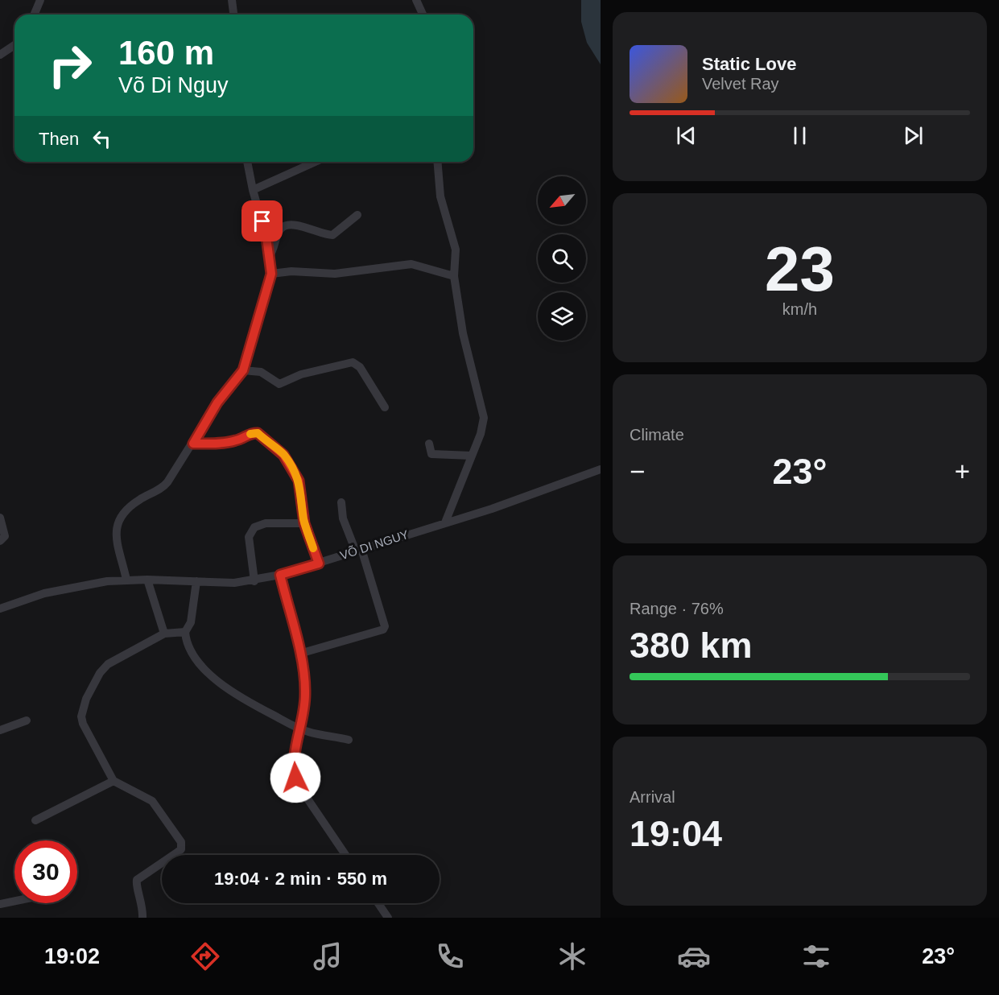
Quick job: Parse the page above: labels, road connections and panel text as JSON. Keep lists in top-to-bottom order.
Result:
{
  "streets": {
    "street": ["VÕ DI NGUY"]
  },
  "north": "bottom left",
  "page": {
    "turn": ["160 m", "Võ Di Nguy"],
    "song": ["Static Love", "Velvet Ray"],
    "then": "Then",
    "tile": [
      ["23", "km/h"],
      "Climate",
      ["Range · 76%", "380 km"],
      ["Arrival", "19:04"]
    ],
    "heat": ["−", "23°", "+"],
    "limit": "30",
    "trip": "19:04 · 2 min · 550 m",
    "tabs": ["19:02", "23°"]
  }
}
